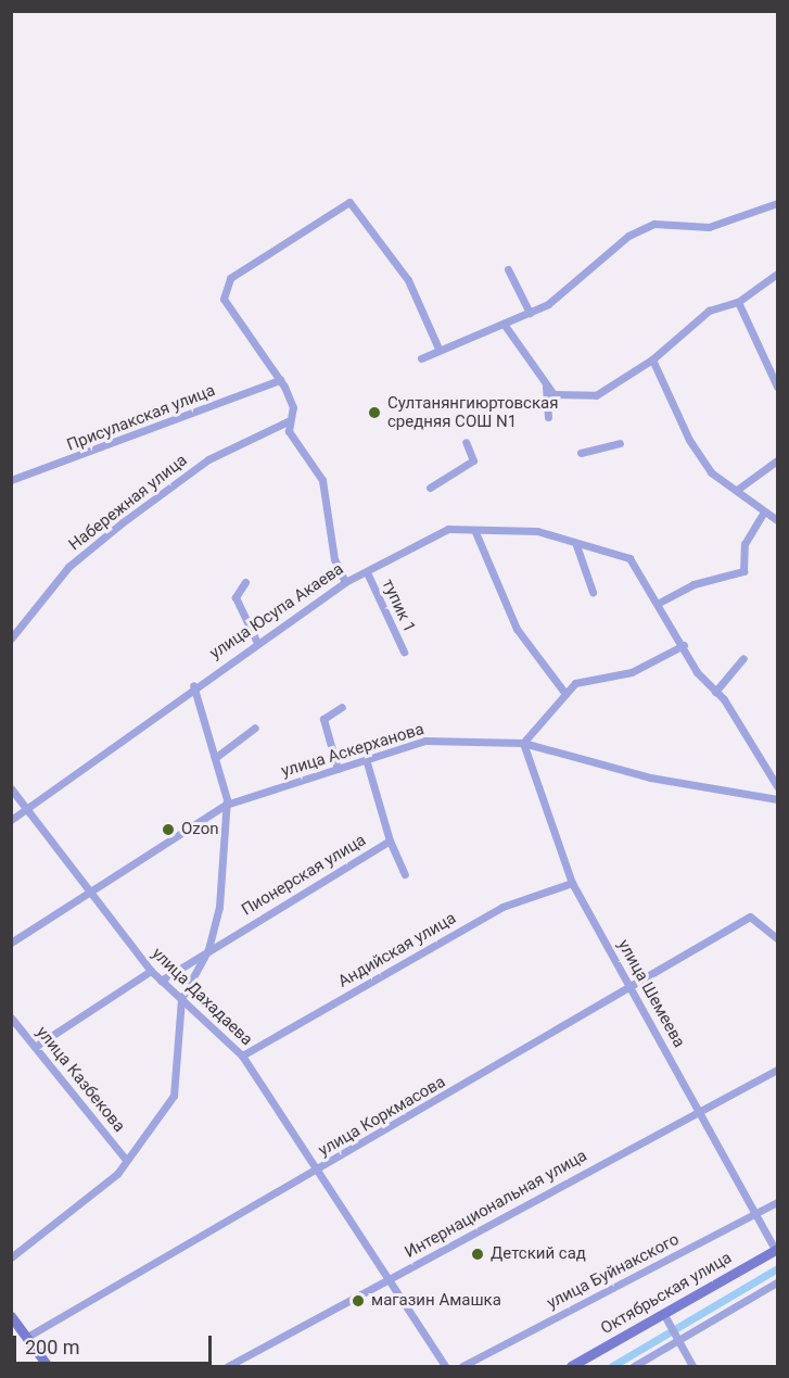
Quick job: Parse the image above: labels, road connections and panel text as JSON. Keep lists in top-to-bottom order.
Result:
{
  "streets": {
    "street": [
      "Присулакская улица",
      "Набережная улица",
      "тупик 1",
      "улица Юсупа Акаева",
      "улица Аскерханова",
      "Пионерская улица",
      "Андийская улица",
      "улица Шемеева",
      "улица Дахадаева",
      "улица Казбекова",
      "улица Коркмасова",
      "Интернациональная улица",
      "улица Буйнакского",
      "Октябрьская улица"
    ]
  },
  "crossings": [
    ["тупик 1", "улица Юсупа Акаева"],
    ["улица Юсупа Акаева", "улица Дахадаева"],
    ["улица Аскерханова", "Пионерская улица"],
    ["улица Аскерханова", "улица Шемеева"],
    ["улица Аскерханова", "улица Дахадаева"],
    ["Пионерская улица", "улица Дахадаева"],
    ["Андийская улица", "улица Шемеева"],
    ["Андийская улица", "улица Дахадаева"],
    ["улица Шемеева", "улица Коркмасова"],
    ["улица Шемеева", "Интернациональная улица"],
    ["улица Шемеева", "улица Буйнакского"],
    ["улица Шемеева", "Октябрьская улица"],
    ["улица Дахадаева", "улица Коркмасова"],
    ["улица Дахадаева", "Интернациональная улица"]
  ],
  "places": [
    "Султанянгиюртовская средняя СОШ N1",
    "Ozon",
    "Детский сад",
    "магазин Амашка"
  ],
  "scale_bar": "200 m"
}
